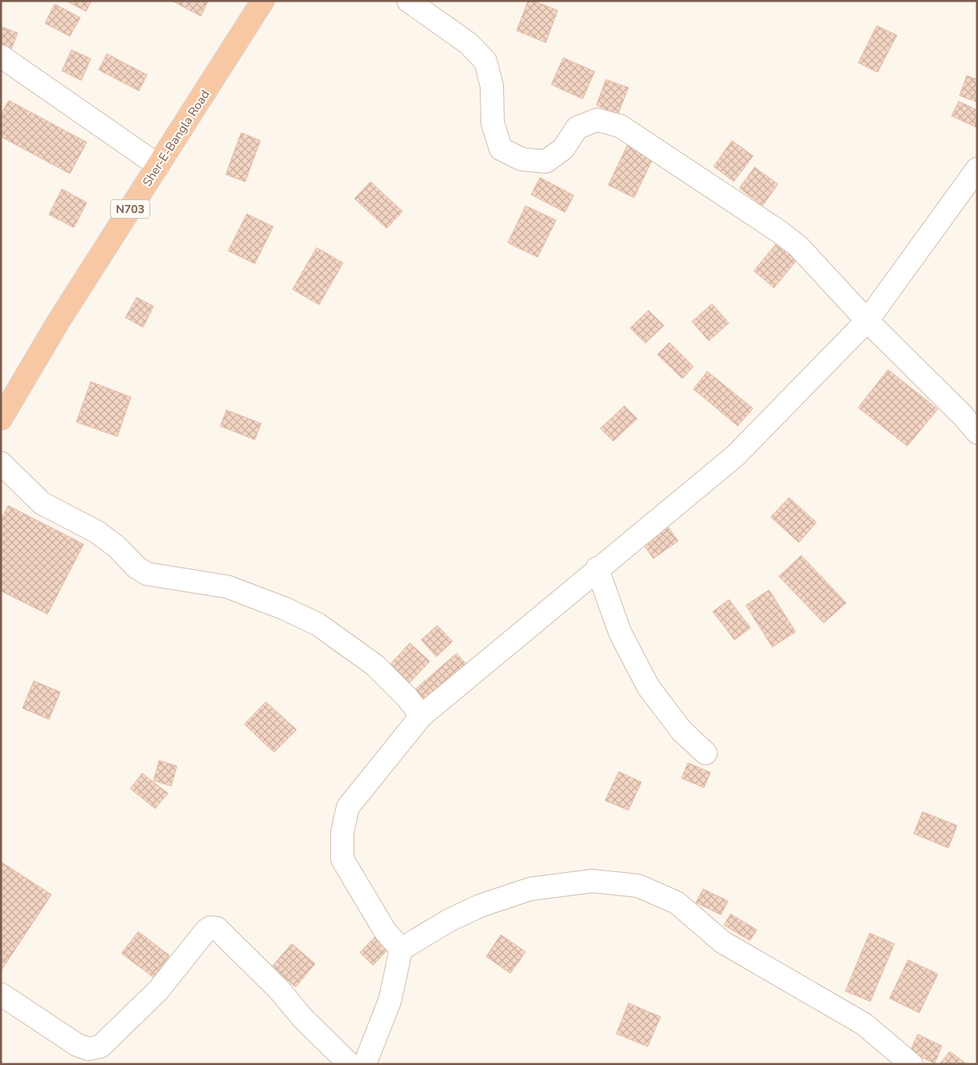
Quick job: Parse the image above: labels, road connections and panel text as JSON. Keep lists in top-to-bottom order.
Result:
{
  "streets": {
    "highway": ["Sher-E-Bangla Road", "N703"]
  }
}
